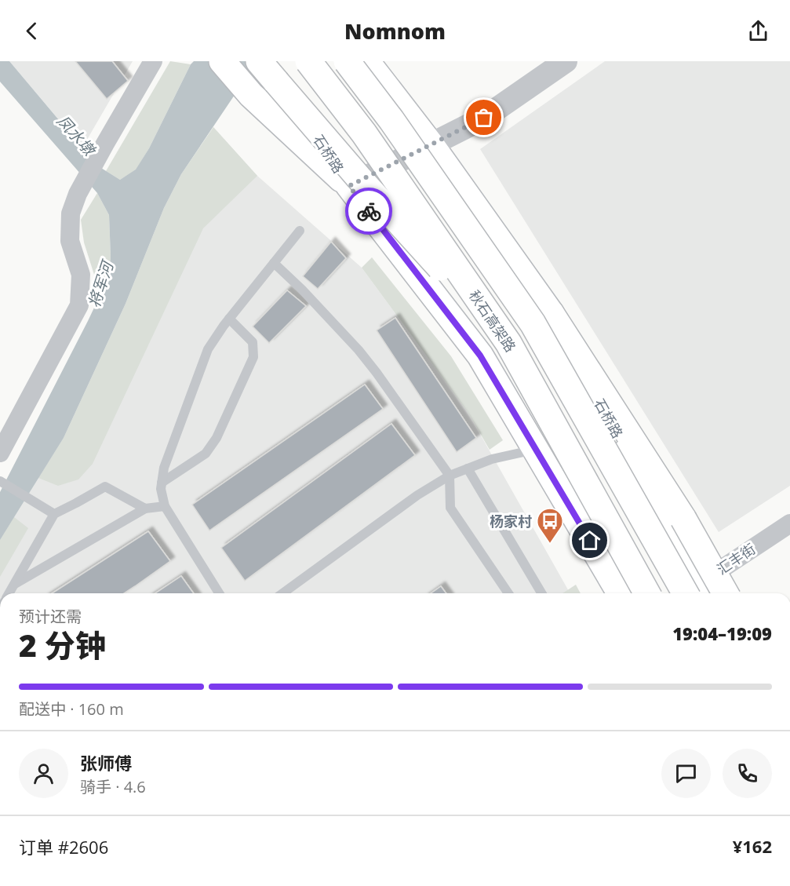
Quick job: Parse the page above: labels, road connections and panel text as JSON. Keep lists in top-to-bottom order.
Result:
{
  "streets": {
    "main road": ["石桥路", "秋石高架路"],
    "street": ["汇丰街"]
  },
  "water": ["凤水墩", "将军河"],
  "places": {
    "bus stop": ["杨家村"]
  },
  "page": {
    "header": "Nomnom",
    "heading": ["2 分钟", "预计还需", "19:04–19:09"],
    "panel": [
      "张师傅",
      "骑手 · 4.6",
      "订单 #2606",
      "¥162"
    ],
    "bar": "配送中 · 160 m"
  }
}
